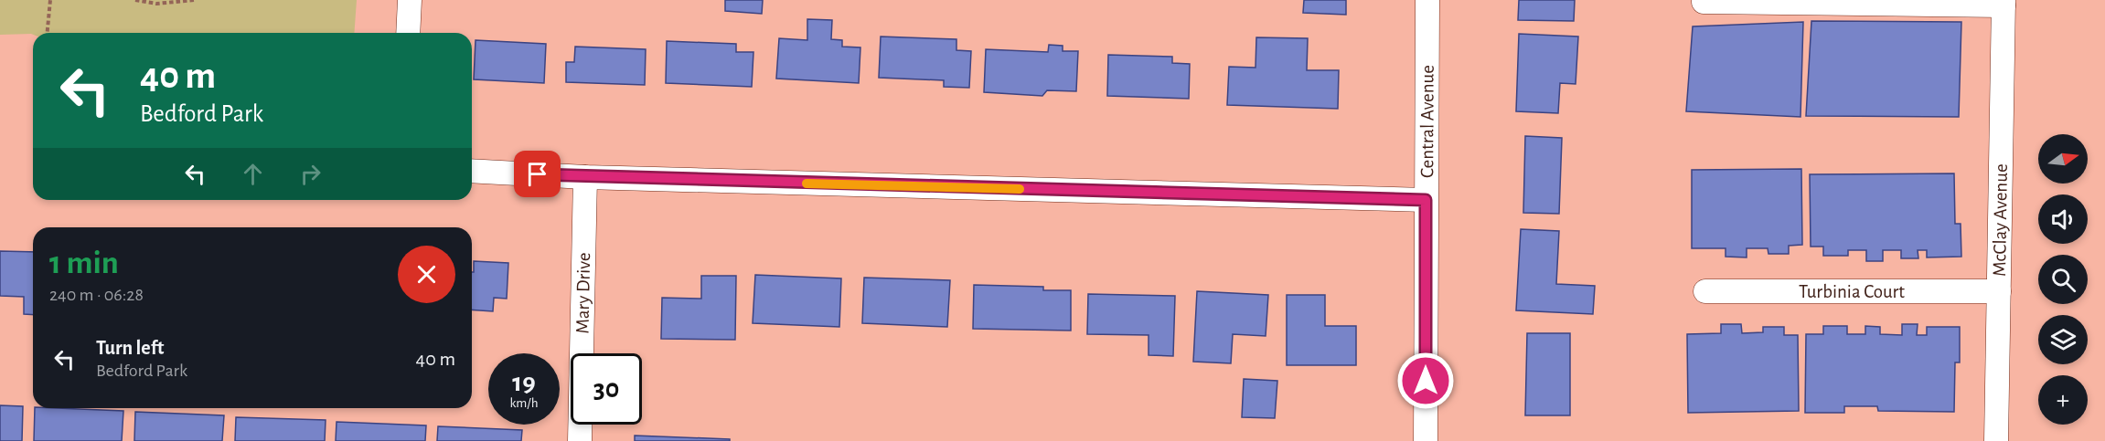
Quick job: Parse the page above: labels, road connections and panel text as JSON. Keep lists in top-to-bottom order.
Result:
{
  "streets": {
    "street": [
      "Central Avenue",
      "McClay Avenue",
      "Turbinia Court",
      "Mary Drive"
    ]
  },
  "crossings": [
    ["McClay Avenue", "Turbinia Court"]
  ],
  "north": "right",
  "page": {
    "turn": ["40 m", "Bedford Park"],
    "map_buttons": "+",
    "heading": ["1 min", "240 m · 06:28"],
    "list": [
      {
        "name": "Turn left",
        "note": "Bedford Park",
        "value": "40 m"
      }
    ],
    "speed": "19 km/h",
    "limit": "30"
  }
}
